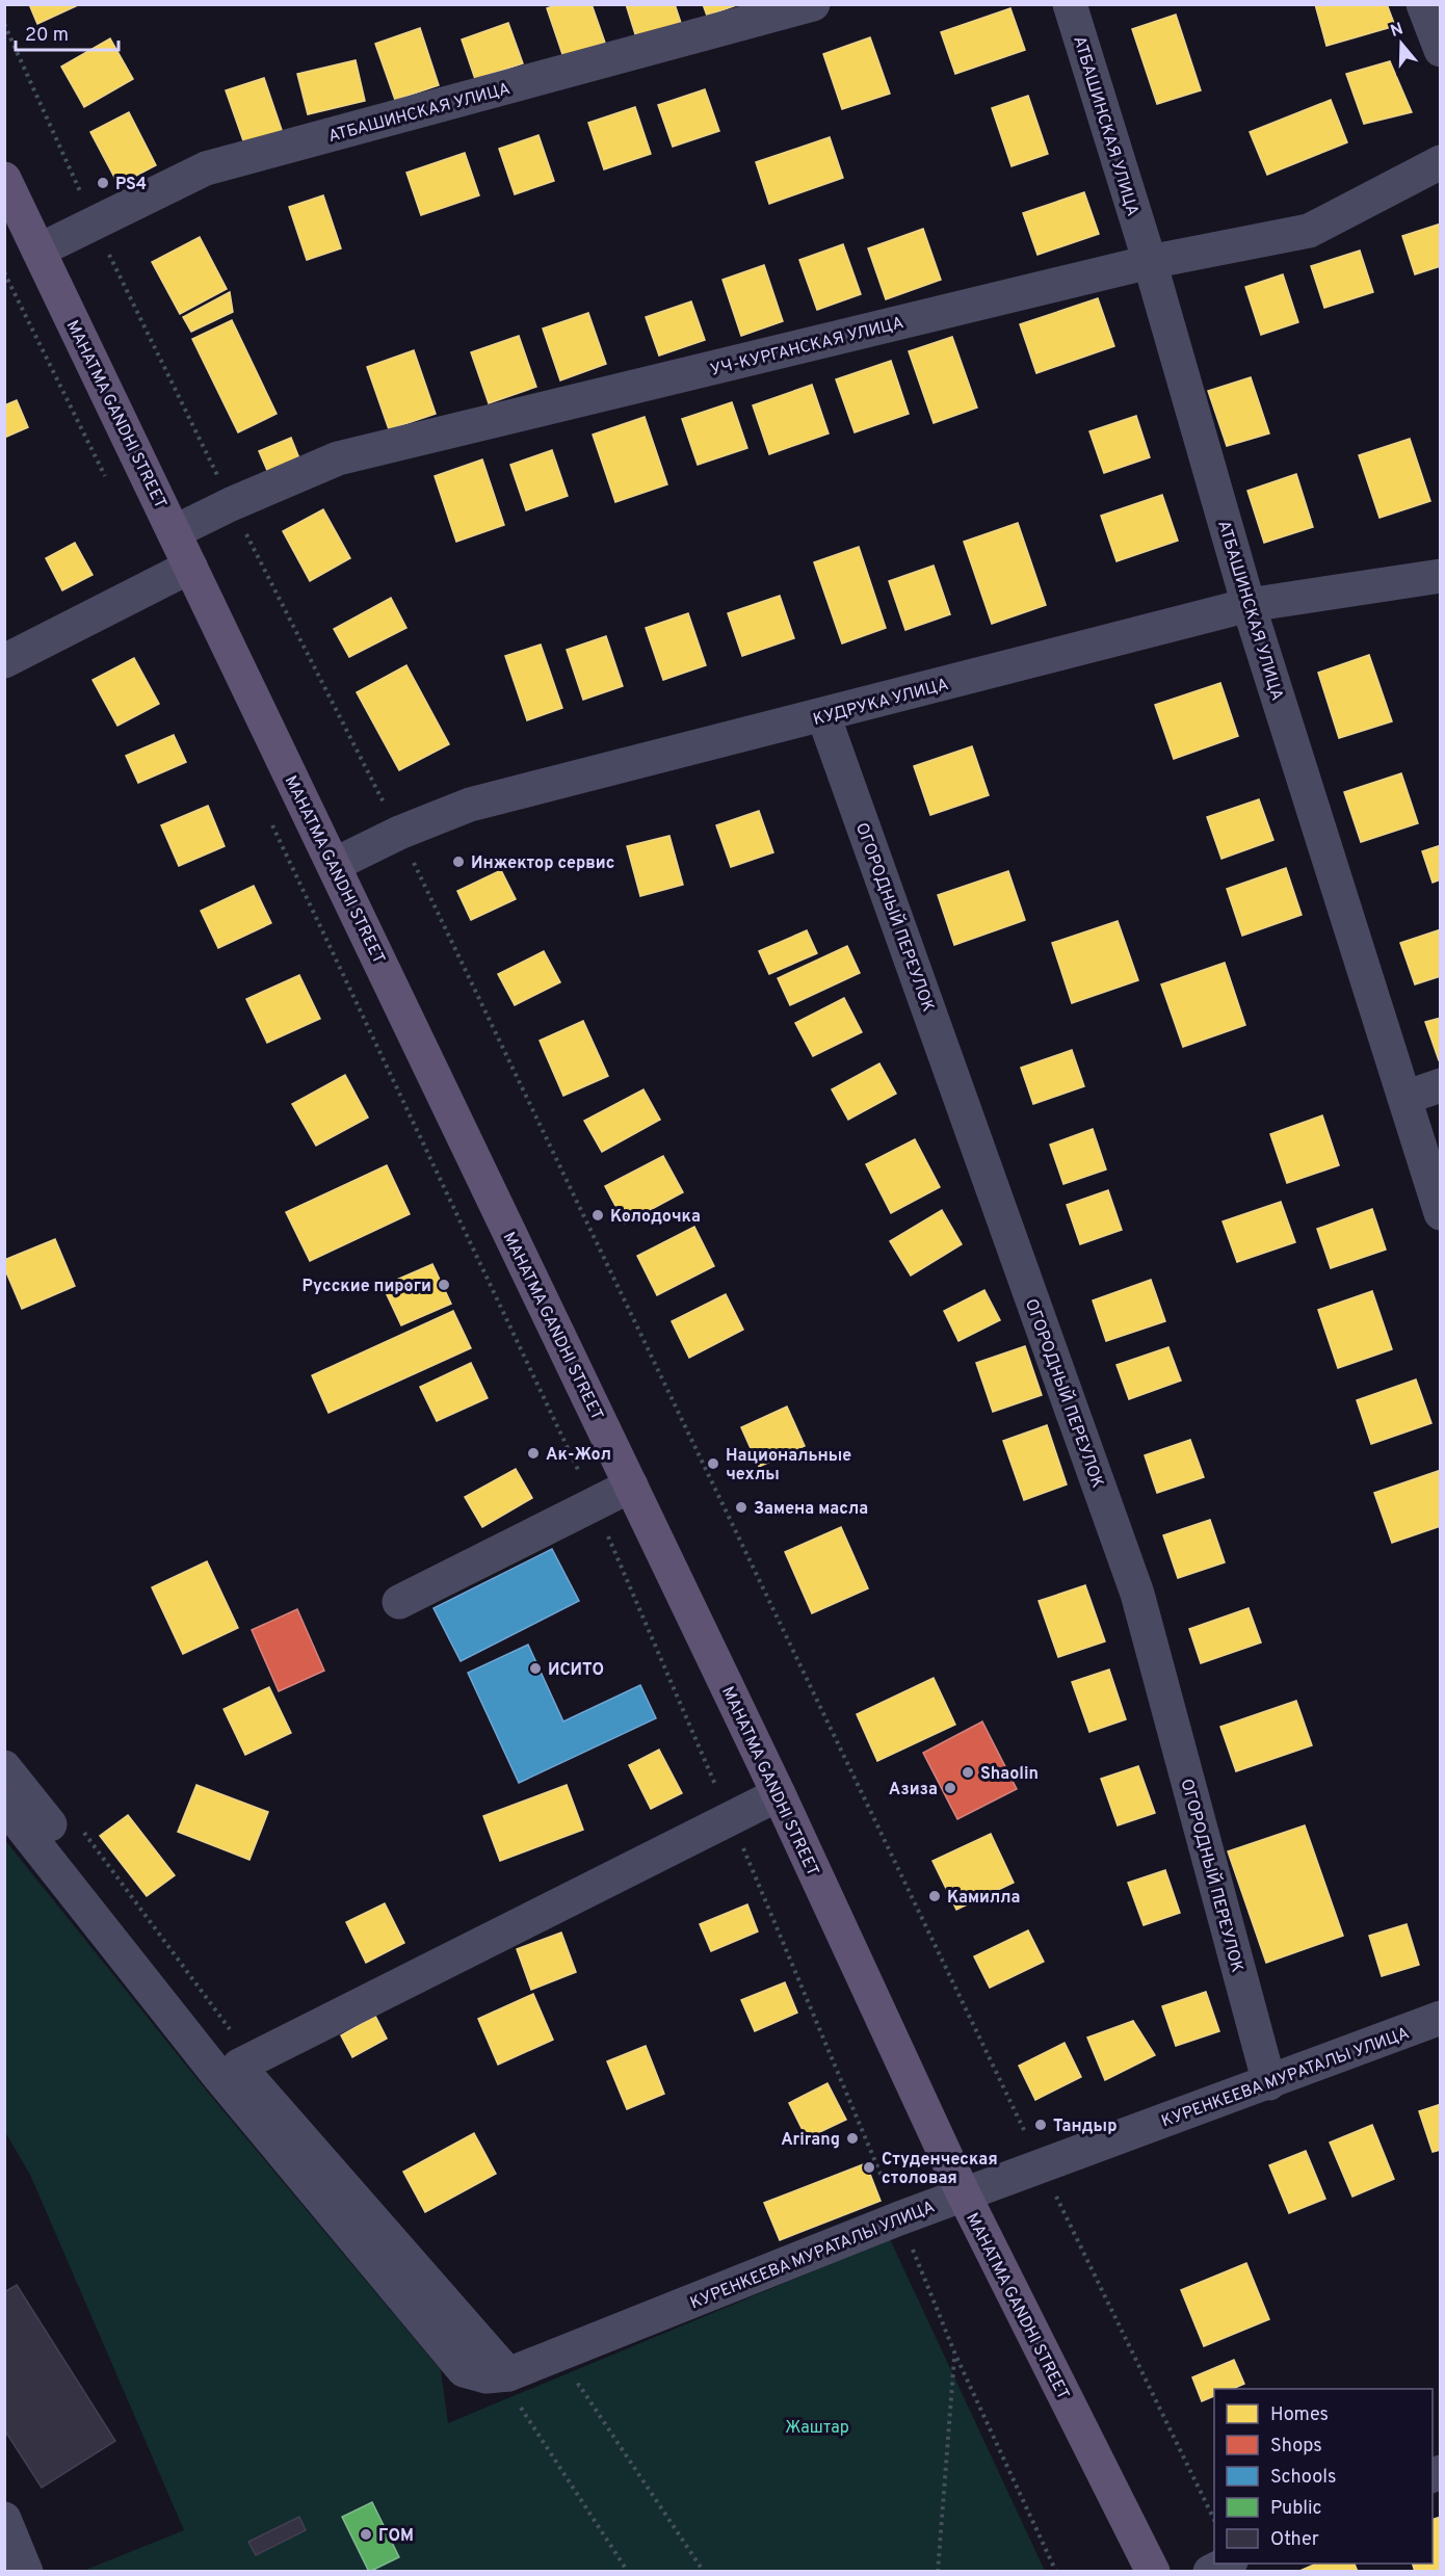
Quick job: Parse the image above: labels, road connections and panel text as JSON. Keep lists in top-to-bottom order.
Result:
{
  "streets": {
    "main road": ["MAHATMA GANDHI STREET"],
    "street": [
      "АТБАШИНСКАЯ УЛИЦА",
      "УЧ-КУРГАНСКАЯ УЛИЦА",
      "КУДРУКА УЛИЦА",
      "ОГОРОДНЫЙ ПЕРЕУЛОК",
      "КУРЕНКЕЕВА МУРАТАЛЫ УЛИЦА"
    ]
  },
  "crossings": [
    ["АТБАШИНСКАЯ УЛИЦА", "УЧ-КУРГАНСКАЯ УЛИЦА"],
    ["АТБАШИНСКАЯ УЛИЦА", "MAHATMA GANDHI STREET"],
    ["АТБАШИНСКАЯ УЛИЦА", "КУДРУКА УЛИЦА"],
    ["УЧ-КУРГАНСКАЯ УЛИЦА", "MAHATMA GANDHI STREET"],
    ["MAHATMA GANDHI STREET", "КУДРУКА УЛИЦА"],
    ["MAHATMA GANDHI STREET", "КУРЕНКЕЕВА МУРАТАЛЫ УЛИЦА"],
    ["КУДРУКА УЛИЦА", "ОГОРОДНЫЙ ПЕРЕУЛОК"],
    ["ОГОРОДНЫЙ ПЕРЕУЛОК", "КУРЕНКЕЕВА МУРАТАЛЫ УЛИЦА"]
  ],
  "parks": ["Жаштар"],
  "places": [
    "PS4",
    "Инжектор сервис",
    "Колодочка",
    "Русские пироги",
    "Ак-Жол",
    "Национальные чехлы",
    "Замена масла",
    "ИСИТО",
    "Shaolin",
    "Азиза",
    "Камилла",
    "Тандыр",
    "Arirang",
    "Студенческая столовая",
    "ГОМ"
  ],
  "legend": [
    "Homes",
    "Shops",
    "Schools",
    "Public",
    "Other"
  ],
  "scale_bar": "20 m",
  "north": "top"
}
